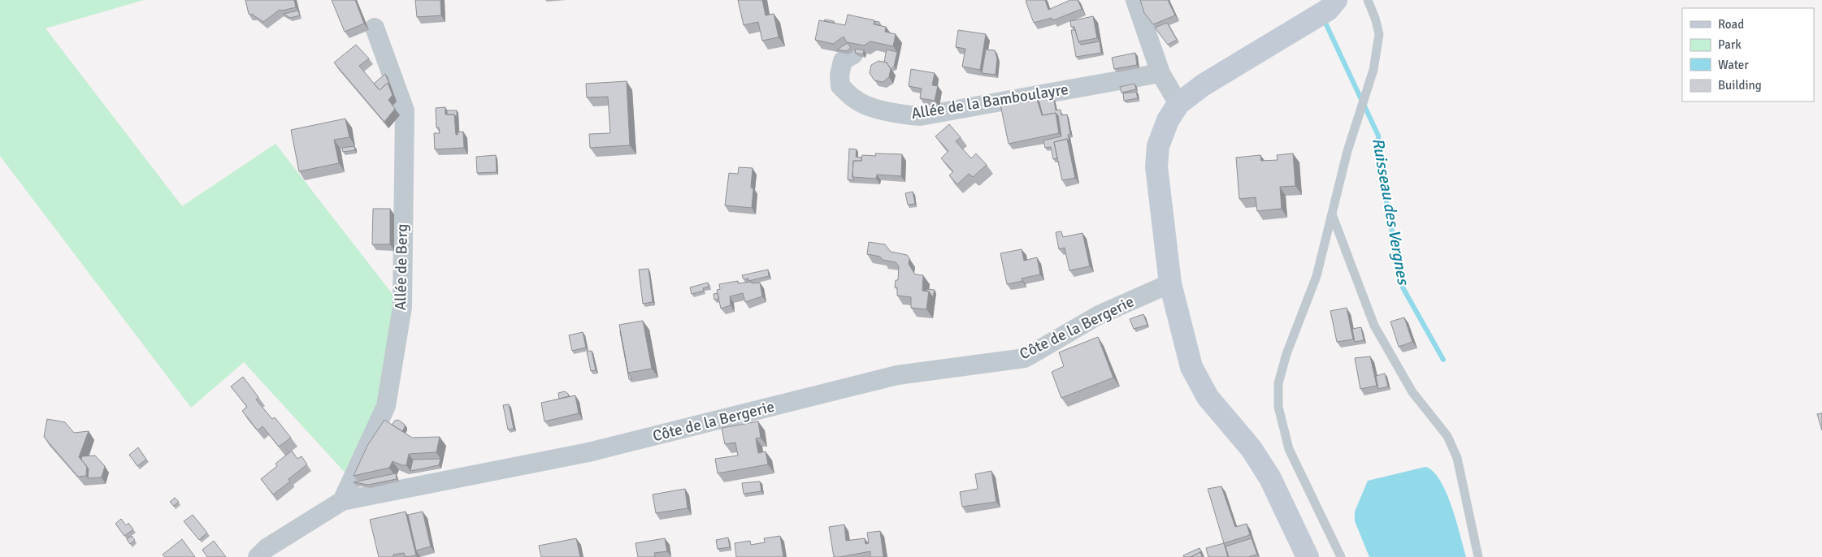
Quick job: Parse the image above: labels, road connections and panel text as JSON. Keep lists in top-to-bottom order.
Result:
{
  "streets": {
    "street": ["Allée de la Bamboulayre", "Allée de Berg", "Côte de la Bergerie"]
  },
  "crossings": [
    ["Allée de Berg", "Côte de la Bergerie"]
  ],
  "water": ["Ruisseau des Vergnes"],
  "legend": [
    "Road",
    "Park",
    "Water",
    "Building"
  ]
}
